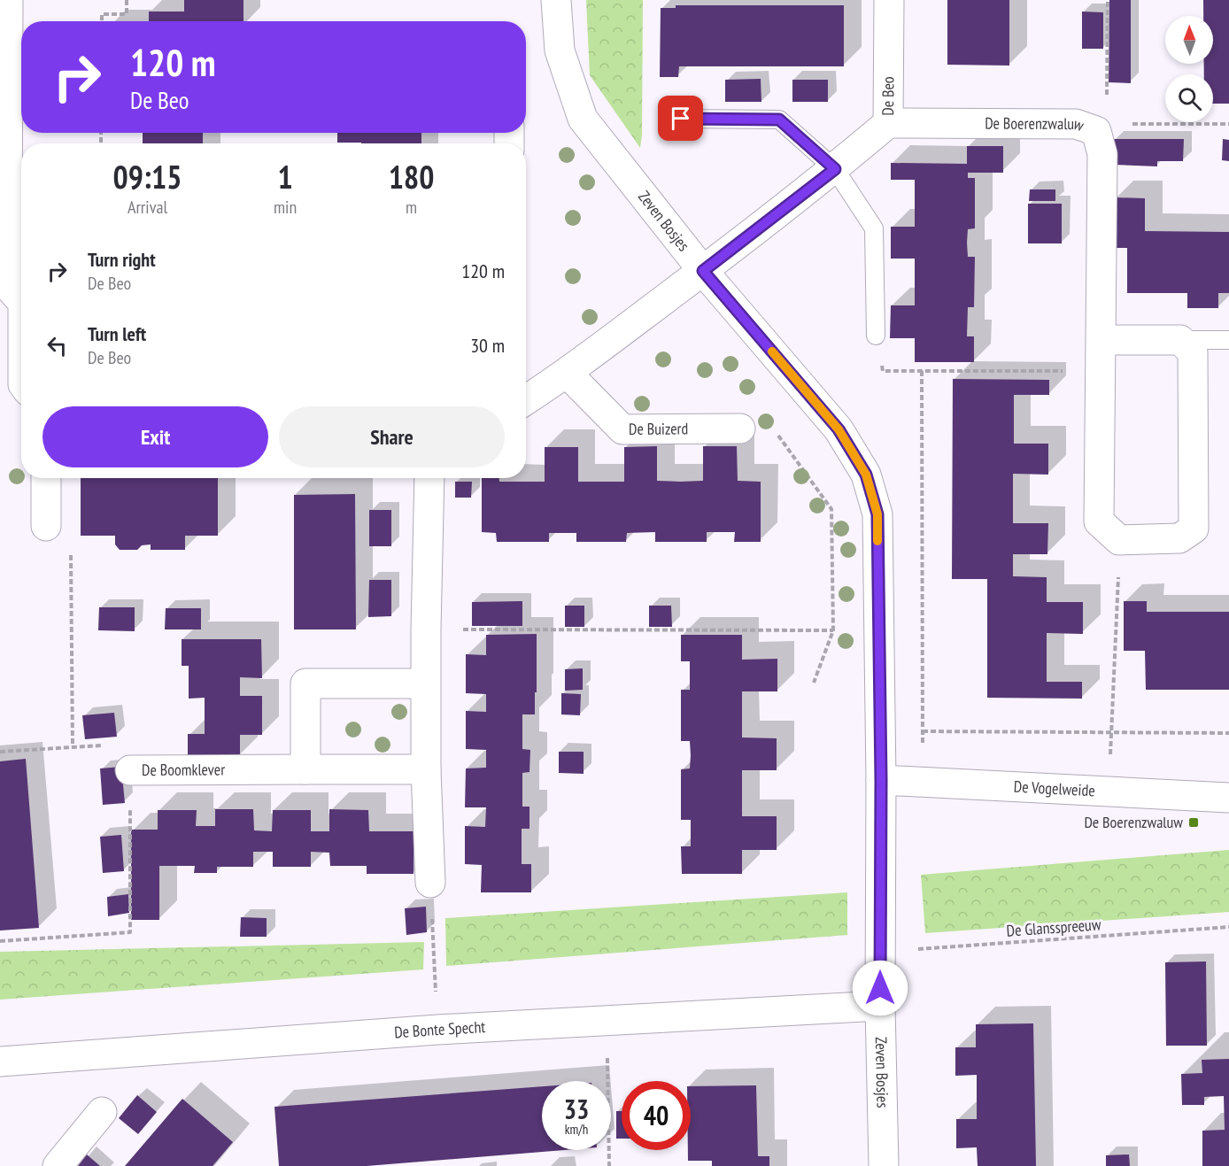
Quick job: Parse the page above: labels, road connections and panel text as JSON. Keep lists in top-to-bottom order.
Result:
{
  "streets": {
    "street": [
      "De Beo",
      "De Boerenzwaluw",
      "Zeven Bosjes",
      "De Buizerd",
      "De Boomklever",
      "De Vogelweide",
      "De Bonte Specht"
    ],
    "path": ["De Glansspreeuw"]
  },
  "crossings": [
    ["De Beo", "De Boerenzwaluw"],
    ["De Beo", "Zeven Bosjes"],
    ["Zeven Bosjes", "De Vogelweide"],
    ["Zeven Bosjes", "De Glansspreeuw"],
    ["Zeven Bosjes", "De Bonte Specht"]
  ],
  "places": {
    "transit": ["De Boerenzwaluw"]
  },
  "north": "top",
  "page": {
    "turn": ["120 m", "De Beo"],
    "eta": [
      "09:15",
      "Arrival",
      "1",
      "min",
      "180",
      "m"
    ],
    "list": [
      {
        "name": "Turn right",
        "note": "De Beo",
        "value": "120 m"
      },
      {
        "name": "Turn left",
        "note": "De Beo",
        "value": "30 m"
      }
    ],
    "buttons": ["Exit", "Share"],
    "speed": "33 km/h",
    "limit": "40"
  }
}
